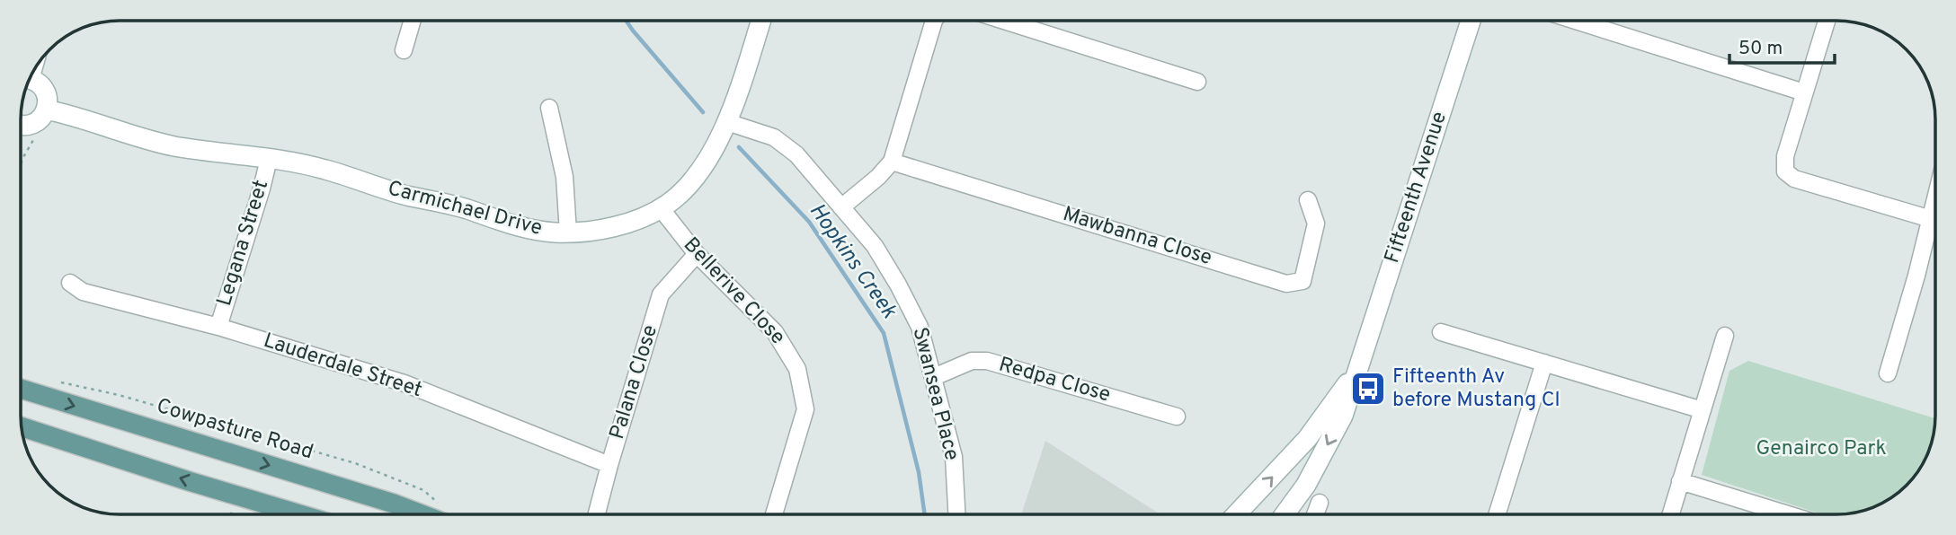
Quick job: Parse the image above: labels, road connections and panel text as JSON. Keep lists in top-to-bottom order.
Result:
{
  "streets": {
    "main road": ["Cowpasture Road"],
    "street": [
      "Fifteenth Avenue",
      "Carmichael Drive",
      "Mawbanna Close",
      "Legana Street",
      "Bellerive Close",
      "Lauderdale Street",
      "Redpa Close",
      "Palana Close",
      "Swansea Place"
    ]
  },
  "crossings": [
    ["Carmichael Drive", "Legana Street"],
    ["Carmichael Drive", "Bellerive Close"],
    ["Carmichael Drive", "Swansea Place"],
    ["Legana Street", "Lauderdale Street"],
    ["Bellerive Close", "Palana Close"],
    ["Lauderdale Street", "Palana Close"],
    ["Redpa Close", "Swansea Place"]
  ],
  "water": ["Hopkins Creek"],
  "parks": ["Genairco Park"],
  "places": {
    "bus stop": ["Fifteenth Av before Mustang Cl"]
  },
  "scale_bar": "50 m"
}
